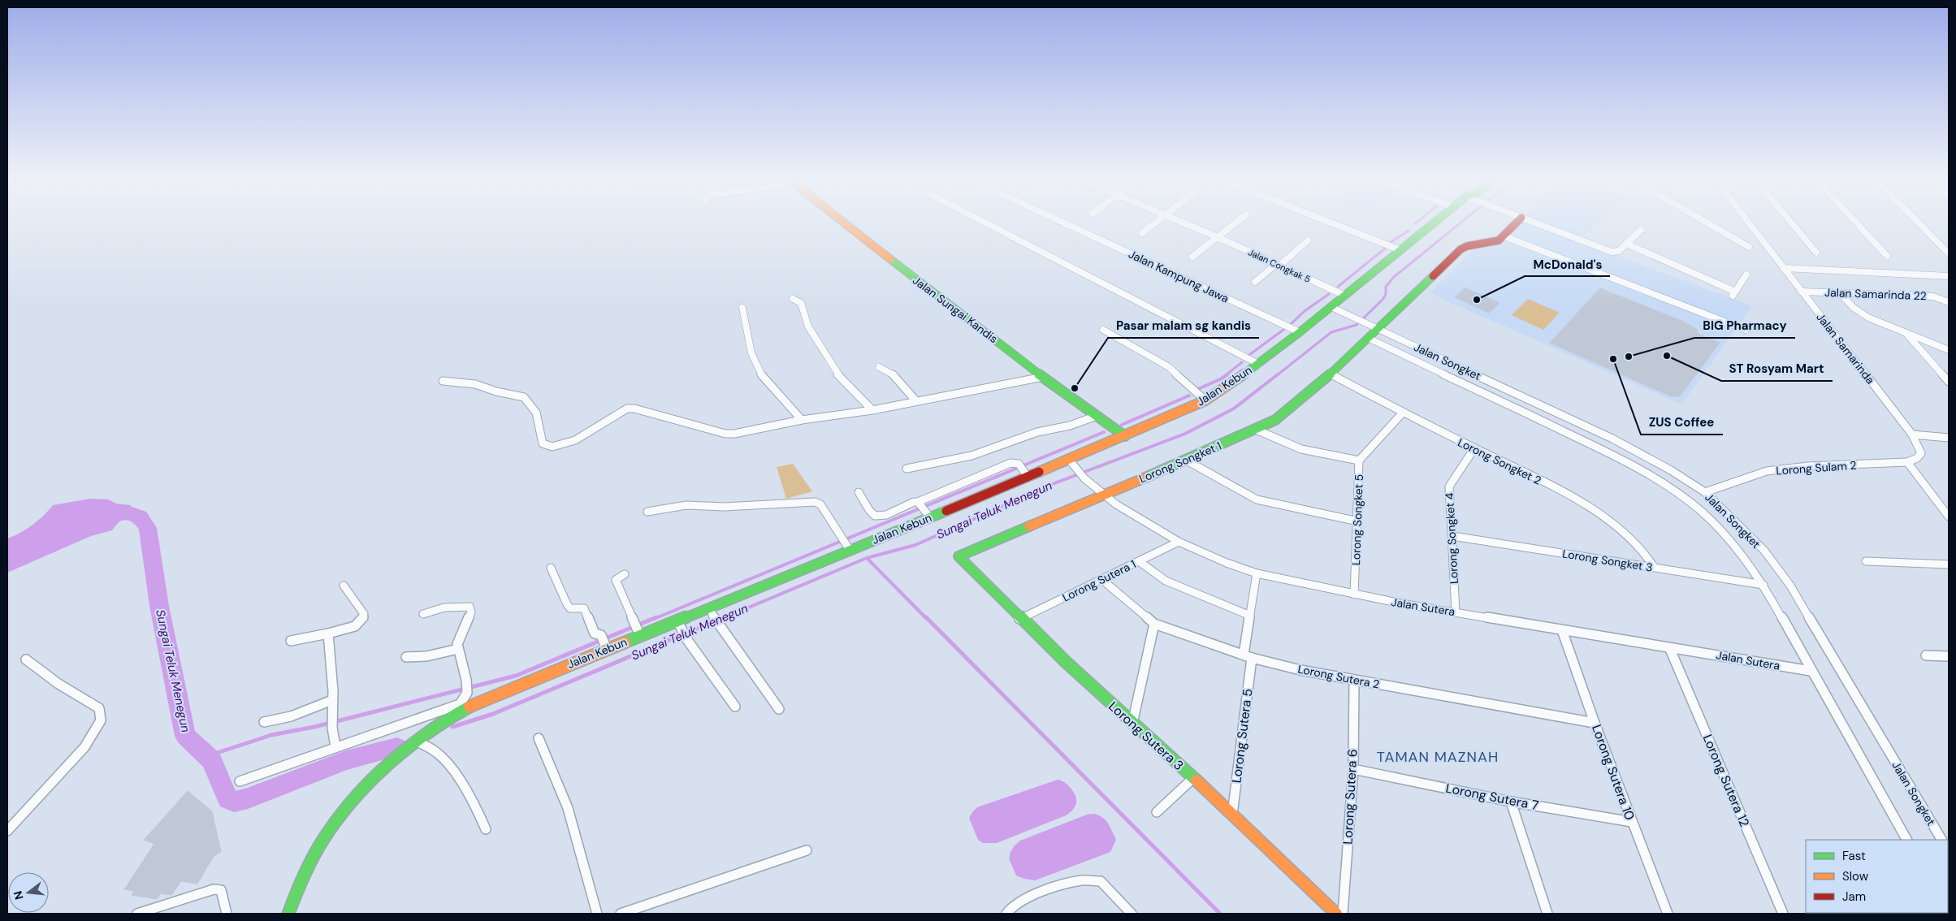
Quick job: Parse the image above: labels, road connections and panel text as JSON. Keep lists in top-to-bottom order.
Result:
{
  "streets": {
    "street": [
      "Jalan Congkak 5",
      "Jalan Kampung Jawa",
      "Jalan Samarinda 22",
      "Jalan Sungai Kandis",
      "Jalan Samarinda",
      "Jalan Songket",
      "Jalan Kebun",
      "Lorong Songket 2",
      "Lorong Songket 1",
      "Lorong Sulam 2",
      "Lorong Songket 5",
      "Lorong Songket 4",
      "Lorong Songket 3",
      "Lorong Sutera 1",
      "Jalan Sutera",
      "Lorong Sutera 2",
      "Lorong Sutera 3",
      "Lorong Sutera 5",
      "Lorong Sutera 10",
      "Lorong Sutera 12",
      "Lorong Sutera 6",
      "Lorong Sutera 7"
    ]
  },
  "crossings": [
    ["Jalan Congkak 5", "Jalan Kebun"],
    ["Jalan Kampung Jawa", "Jalan Kebun"],
    ["Jalan Samarinda 22", "Jalan Samarinda"],
    ["Jalan Sungai Kandis", "Jalan Kebun"],
    ["Jalan Samarinda", "Lorong Sulam 2"],
    ["Jalan Songket", "Jalan Kebun"],
    ["Jalan Songket", "Lorong Songket 1"],
    ["Jalan Songket", "Lorong Sulam 2"],
    ["Jalan Songket", "Lorong Songket 3"],
    ["Jalan Songket", "Jalan Sutera"],
    ["Jalan Kebun", "Jalan Sutera"],
    ["Lorong Songket 2", "Lorong Songket 1"],
    ["Lorong Songket 2", "Lorong Songket 5"],
    ["Lorong Songket 2", "Lorong Songket 4"],
    ["Lorong Songket 2", "Lorong Songket 3"],
    ["Lorong Songket 1", "Jalan Sutera"],
    ["Lorong Songket 1", "Lorong Sutera 3"],
    ["Lorong Songket 5", "Jalan Sutera"],
    ["Lorong Songket 4", "Lorong Songket 3"],
    ["Lorong Songket 4", "Jalan Sutera"],
    ["Lorong Sutera 1", "Jalan Sutera"],
    ["Lorong Sutera 1", "Lorong Sutera 2"],
    ["Lorong Sutera 1", "Lorong Sutera 3"],
    ["Jalan Sutera", "Lorong Sutera 5"],
    ["Jalan Sutera", "Lorong Sutera 10"],
    ["Jalan Sutera", "Lorong Sutera 12"],
    ["Lorong Sutera 2", "Lorong Sutera 5"],
    ["Lorong Sutera 2", "Lorong Sutera 10"],
    ["Lorong Sutera 2", "Lorong Sutera 6"],
    ["Lorong Sutera 3", "Lorong Sutera 5"],
    ["Lorong Sutera 10", "Lorong Sutera 7"],
    ["Lorong Sutera 6", "Lorong Sutera 7"]
  ],
  "districts": ["TAMAN MAZNAH"],
  "water": ["Sungai Teluk Menegun"],
  "places": [
    "McDonald's",
    "ST Rosyam Mart",
    "BIG Pharmacy",
    "ZUS Coffee",
    "Pasar malam sg kandis"
  ],
  "legend": ["Fast", "Slow", "Jam"],
  "north": "left"
}
